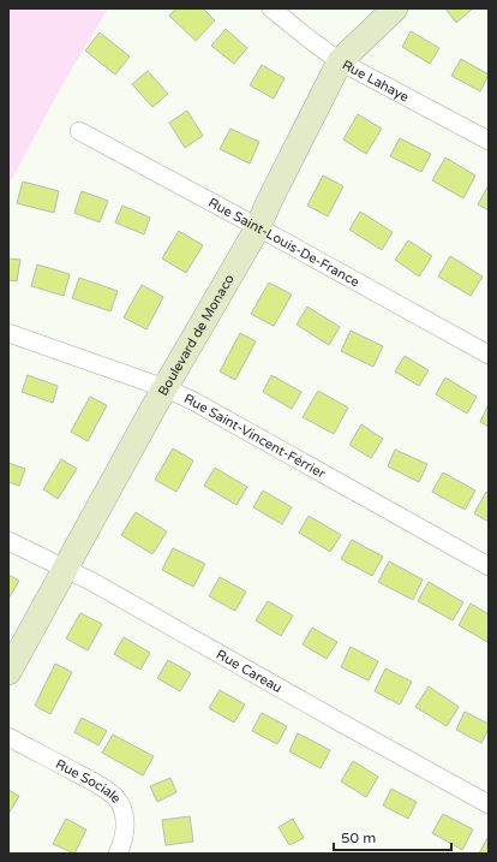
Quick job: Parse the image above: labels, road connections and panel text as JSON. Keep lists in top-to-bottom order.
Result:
{
  "streets": {
    "street": [
      "Rue Lahaye",
      "Rue Saint-Louis-De-France",
      "Boulevard de Monaco",
      "Rue Saint-Vincent-Férrier",
      "Rue Careau",
      "Rue Sociale"
    ]
  },
  "crossings": [
    ["Rue Lahaye", "Boulevard de Monaco"],
    ["Rue Saint-Louis-De-France", "Boulevard de Monaco"],
    ["Boulevard de Monaco", "Rue Saint-Vincent-Férrier"],
    ["Boulevard de Monaco", "Rue Careau"]
  ],
  "scale_bar": "50 m"
}
